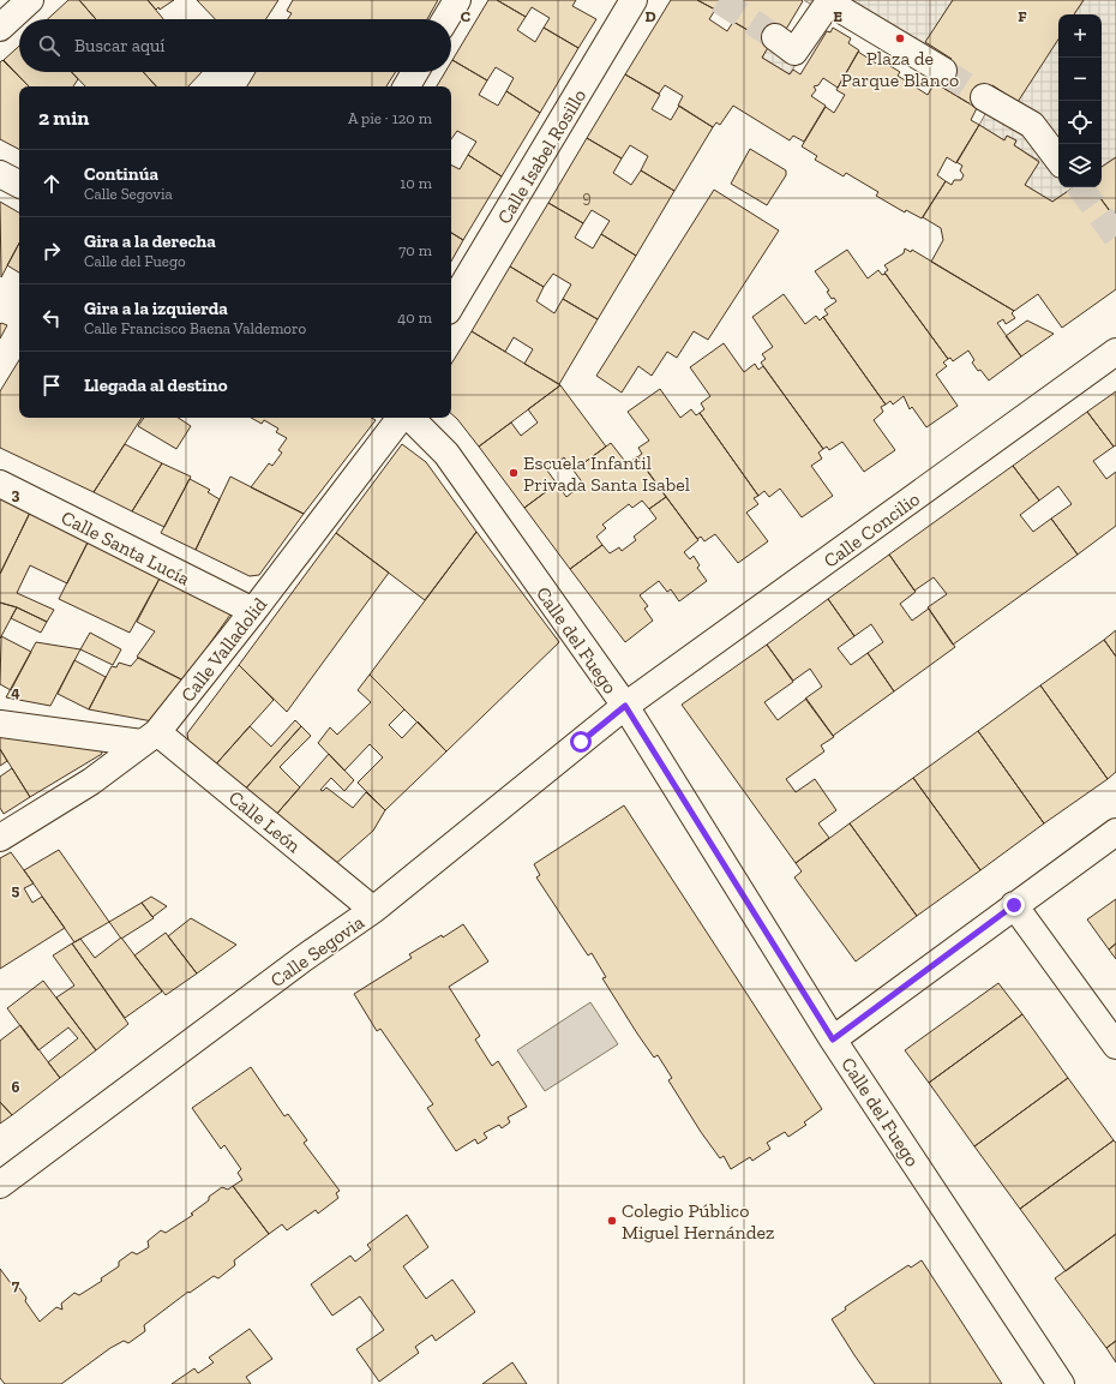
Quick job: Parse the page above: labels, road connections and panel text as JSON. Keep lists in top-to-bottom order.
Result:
{
  "streets": {
    "street": [
      "Calle Isabel Rosillo",
      "Calle Concilio",
      "Calle Santa Lucía",
      "Calle del Fuego",
      "Calle Valladolid",
      "Calle León",
      "Calle Segovia"
    ]
  },
  "crossings": [
    ["Calle Concilio", "Calle del Fuego"],
    ["Calle Concilio", "Calle Segovia"],
    ["Calle Santa Lucía", "Calle Valladolid"],
    ["Calle del Fuego", "Calle Segovia"],
    ["Calle Valladolid", "Calle León"],
    ["Calle León", "Calle Segovia"]
  ],
  "places": ["Plaza de Parque Blanco", "Escuela Infantil Privada Santa Isabel", "Colegio Público Miguel Hernández"],
  "house_numbers": ["9"],
  "page": {
    "map_buttons": ["+", "−"],
    "search": "Buscar aquí",
    "heading": ["2 min", "A pie · 120 m"],
    "list": [
      ["Continúa", "Calle Segovia", "10 m"],
      ["Gira a la derecha", "Calle del Fuego", "70 m"],
      ["Gira a la izquierda", "Calle Francisco Baena Valdemoro", "40 m"],
      "Llegada al destino"
    ]
  },
  "grid": {
    "columns": [
      "C",
      "D",
      "E",
      "F"
    ],
    "rows": [
      "3",
      "4",
      "5",
      "6",
      "7"
    ]
  }
}
